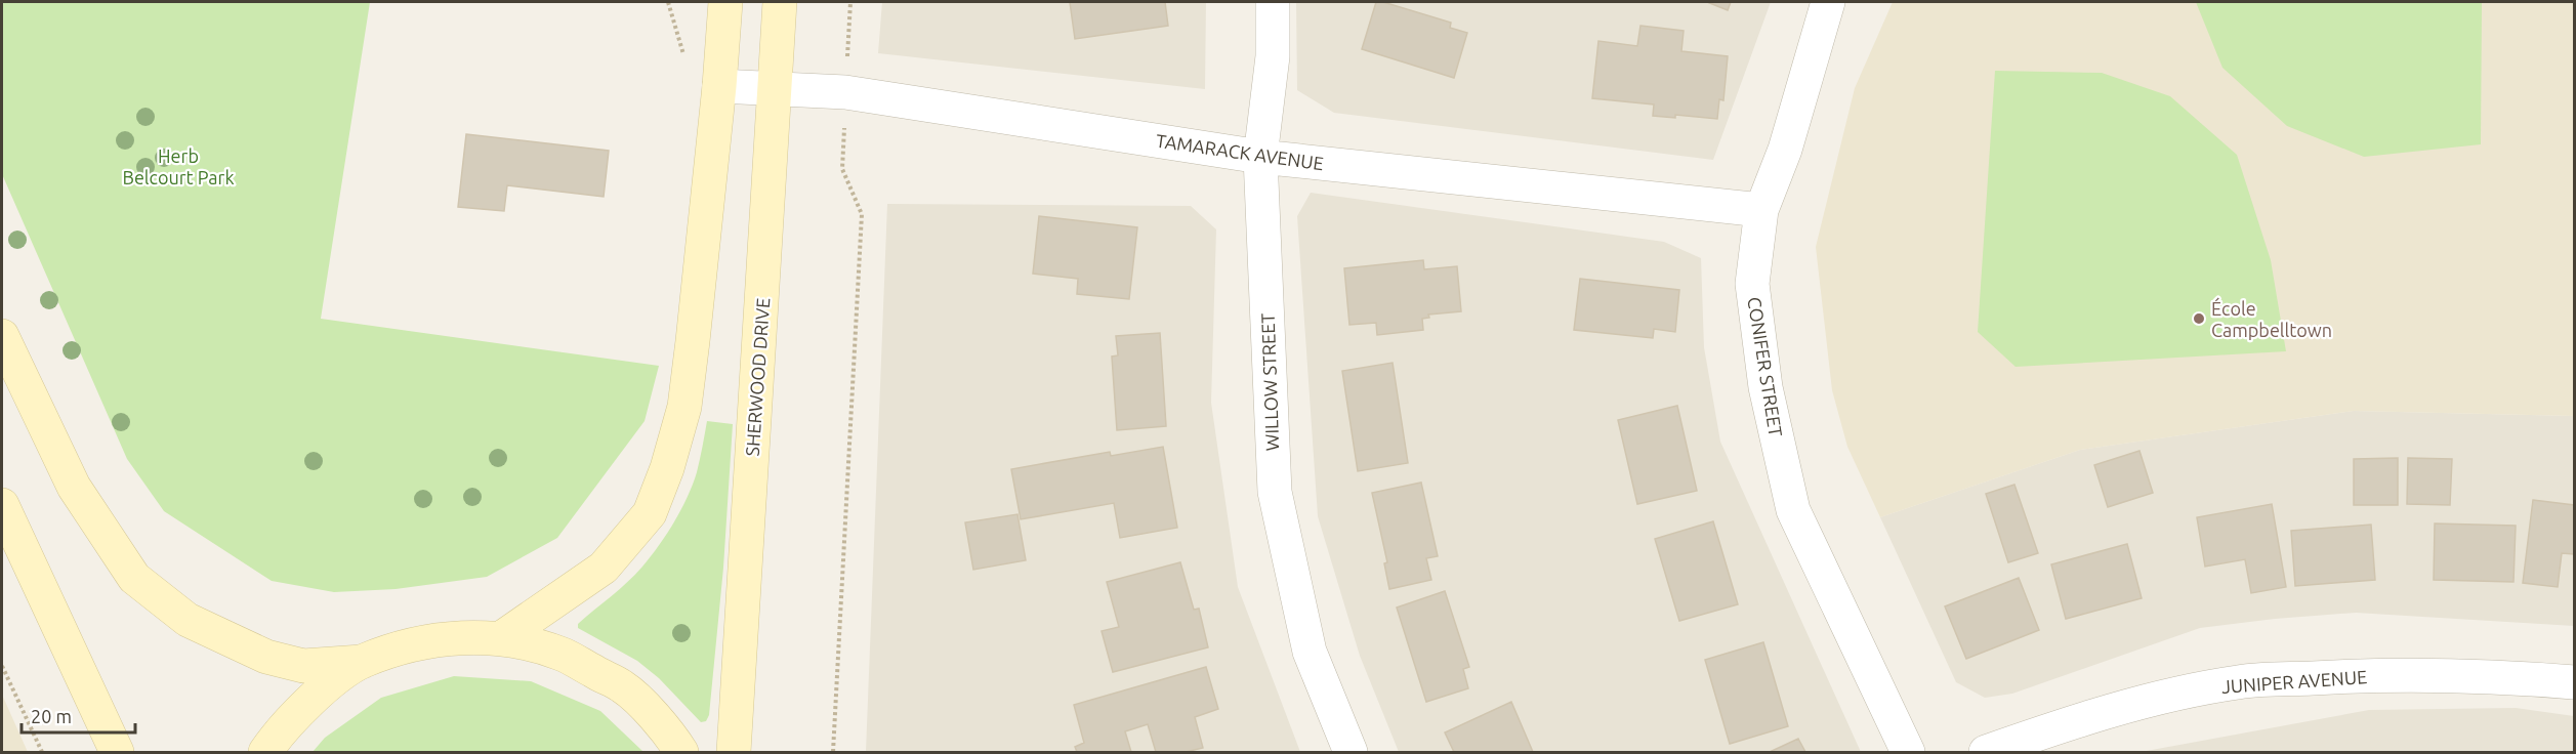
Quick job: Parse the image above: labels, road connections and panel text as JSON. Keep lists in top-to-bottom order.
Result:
{
  "streets": {
    "main road": ["SHERWOOD DRIVE"],
    "street": [
      "TAMARACK AVENUE",
      "CONIFER STREET",
      "WILLOW STREET",
      "JUNIPER AVENUE"
    ]
  },
  "crossings": [
    ["TAMARACK AVENUE", "CONIFER STREET"],
    ["TAMARACK AVENUE", "SHERWOOD DRIVE"],
    ["TAMARACK AVENUE", "WILLOW STREET"]
  ],
  "parks": ["Herb Belcourt Park"],
  "places": ["École Campbelltown"],
  "scale_bar": "20 m"
}
